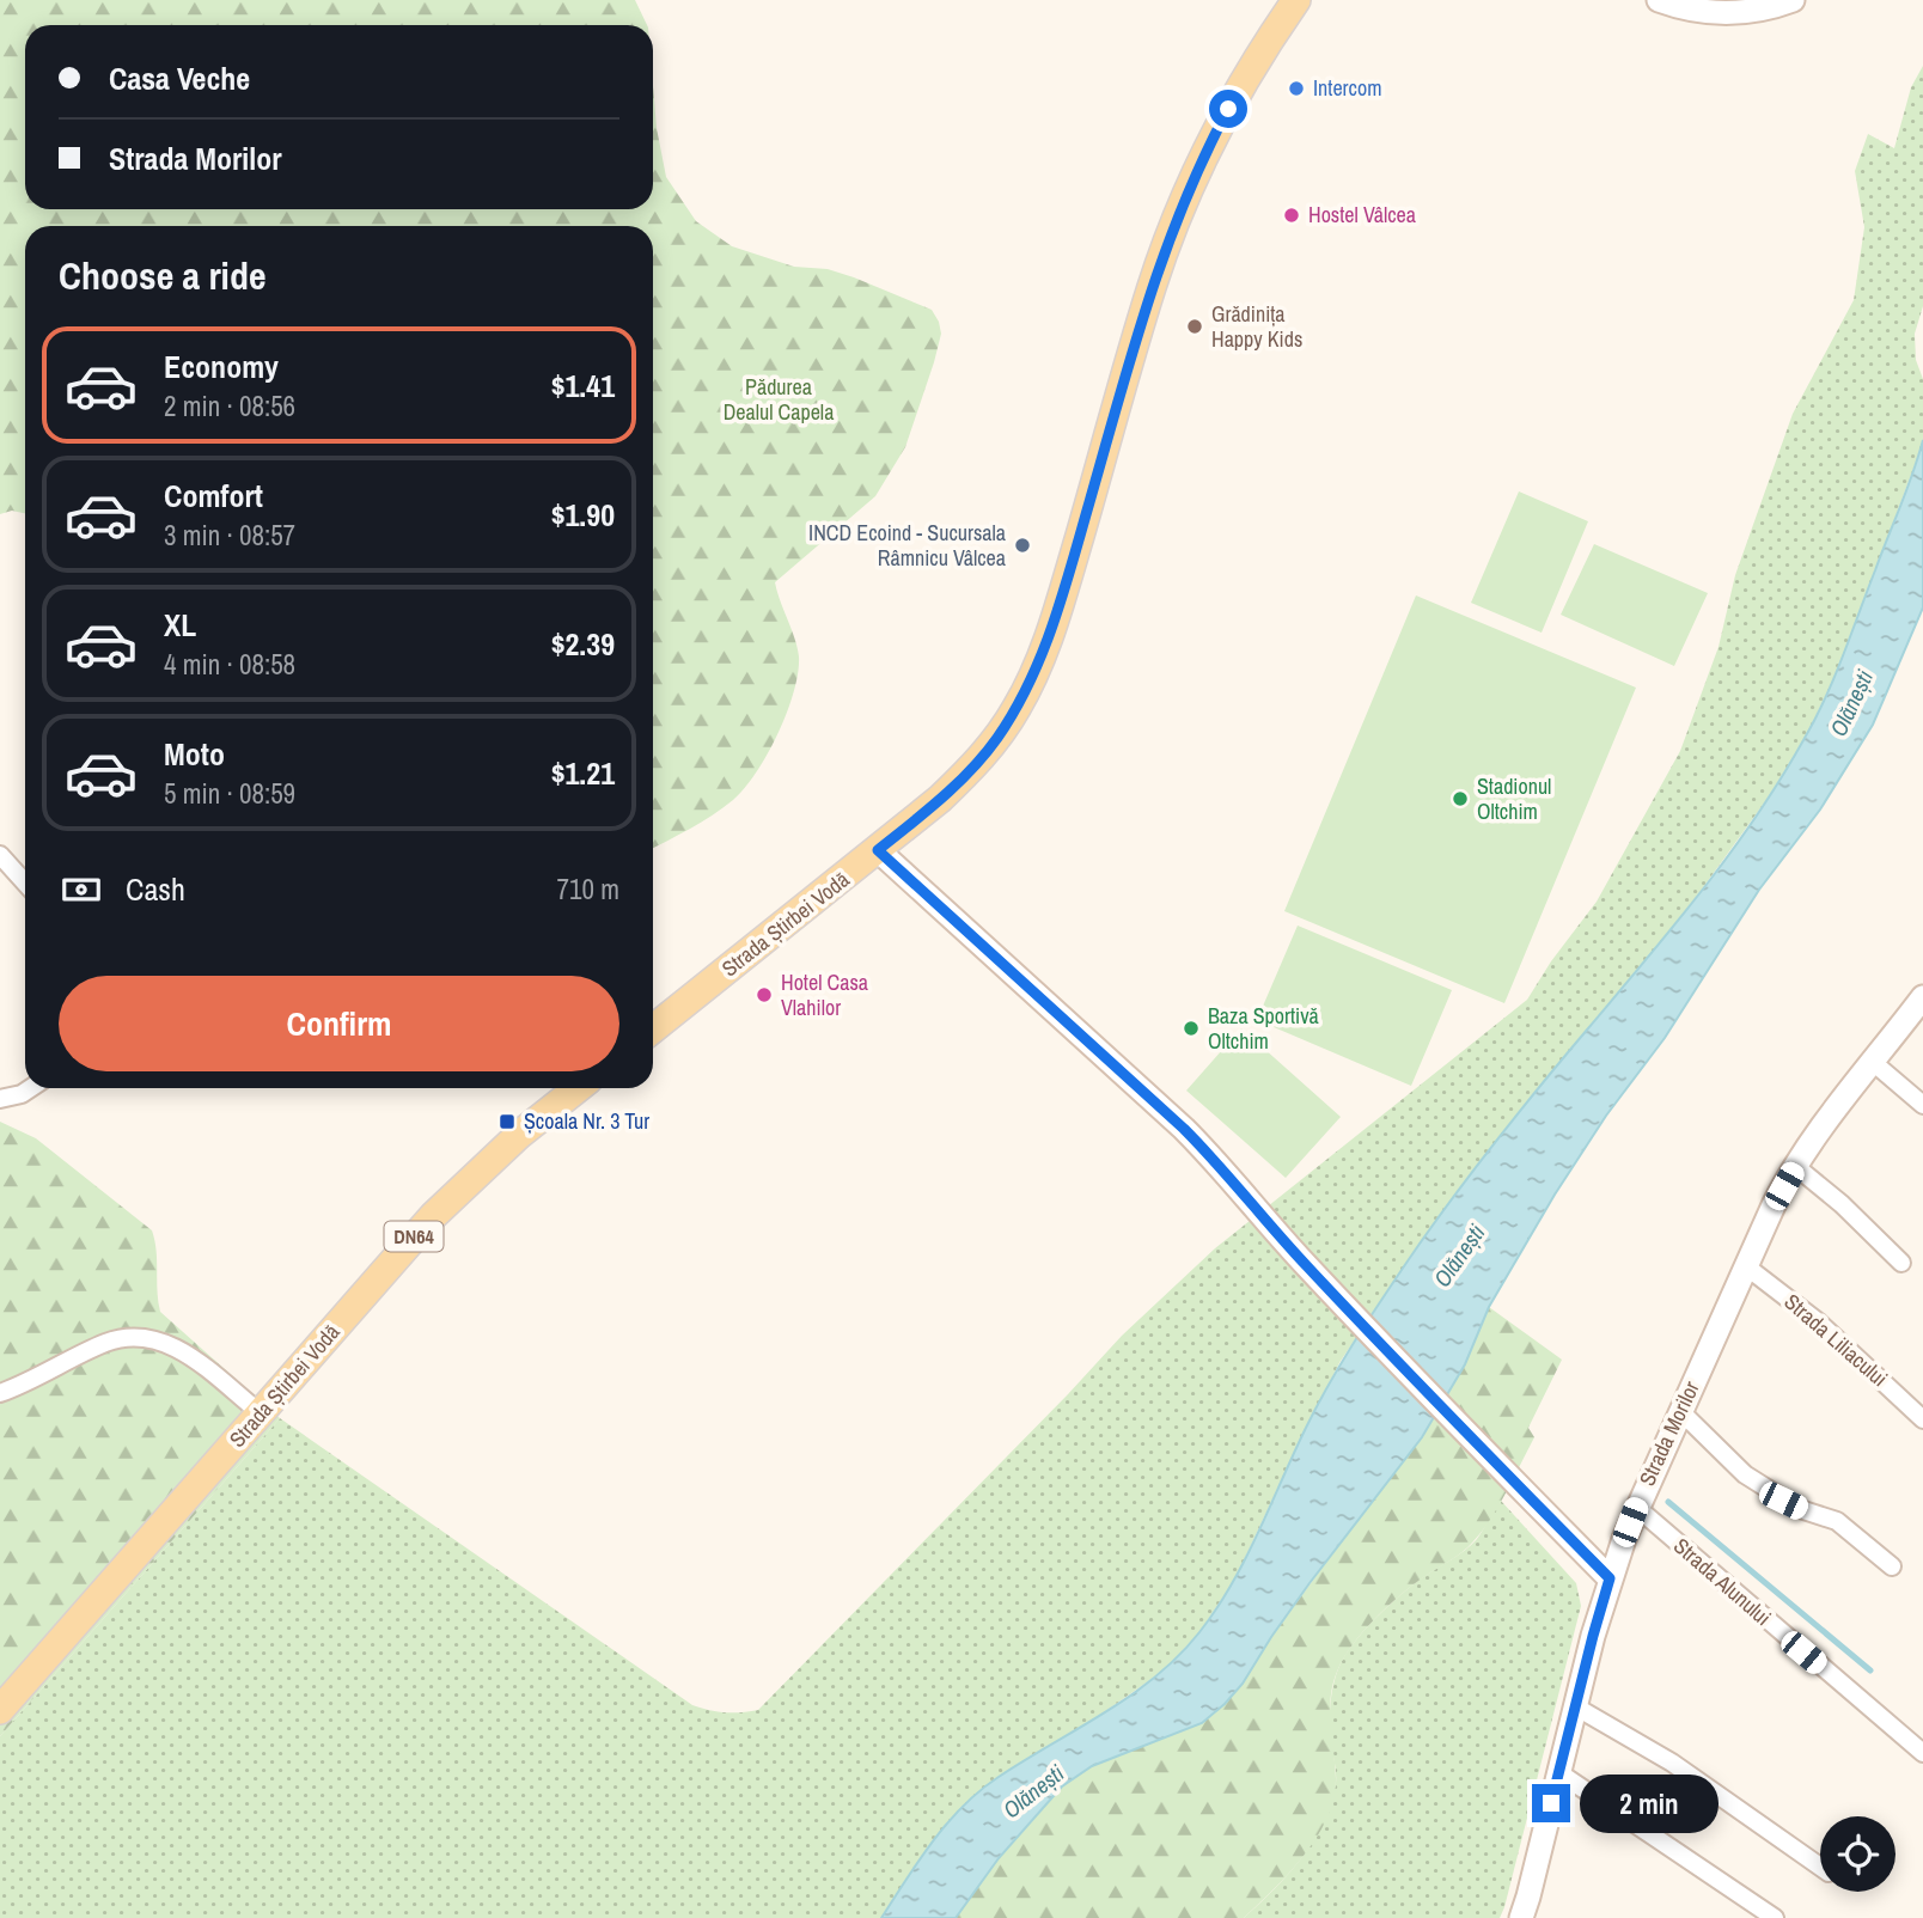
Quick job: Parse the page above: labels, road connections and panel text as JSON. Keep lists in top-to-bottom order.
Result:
{
  "streets": {
    "main road": ["Strada Știrbei Vodă", "DN64"],
    "street": ["Strada Liliacului", "Strada Morilor", "Strada Alunului"]
  },
  "crossings": [
    ["Strada Liliacului", "Strada Morilor"],
    ["Strada Morilor", "Strada Alunului"]
  ],
  "water": ["Olănești"],
  "parks": ["Pădurea Dealul Capela"],
  "places": {
    "other": [
      "Intercom",
      "Hostel Vâlcea",
      "Grădinița Happy Kids",
      "INCD Ecoind - Sucursala Râmnicu Vâlcea",
      "Stadionul Oltchim",
      "Hotel Casa Vlahilor",
      "Baza Sportivă Oltchim"
    ],
    "transit": ["Școala Nr. 3 Tur"]
  },
  "page": {
    "banner": ["Casa Veche", "Strada Morilor"],
    "heading": "Choose a ride",
    "list": [
      {
        "name": "Economy",
        "note": "2 min · 08:56",
        "value": "$1.41"
      },
      {
        "name": "Comfort",
        "note": "3 min · 08:57",
        "value": "$1.90"
      },
      {
        "name": "XL",
        "note": "4 min · 08:58",
        "value": "$2.39"
      },
      {
        "name": "Moto",
        "note": "5 min · 08:59",
        "value": "$1.21"
      }
    ],
    "pay": ["Cash", "710 m"],
    "buttons": "Confirm",
    "bubble": "2 min"
  }
}
